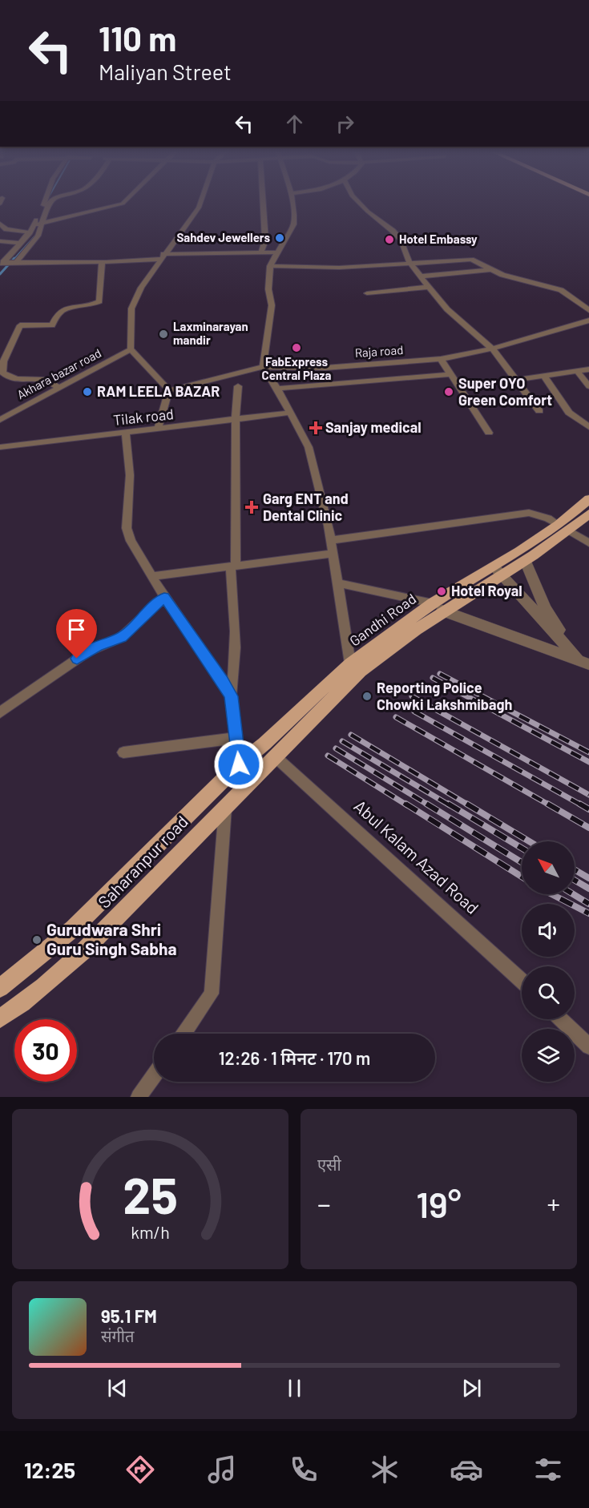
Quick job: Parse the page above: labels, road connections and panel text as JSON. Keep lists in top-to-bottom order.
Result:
{
  "streets": {
    "main road": ["Gandhi Road", "Saharanpur road"],
    "street": [
      "Raja road",
      "Akhara bazar road",
      "Tilak road",
      "Abul Kalam Azad Road"
    ]
  },
  "crossings": [
    ["Gandhi Road", "Abul Kalam Azad Road"],
    ["Gandhi Road", "Saharanpur road"]
  ],
  "places": {
    "other": [
      "Sahdev Jewellers",
      "Hotel Embassy",
      "Laxminarayan mandir",
      "FabExpress Central Plaza",
      "RAM LEELA BAZAR",
      "Super OYO Green Comfort",
      "Hotel Royal",
      "Reporting Police Chowki Lakshmibagh",
      "Gurudwara Shri Guru Singh Sabha"
    ],
    "health": ["Sanjay medical", "Garg ENT and Dental Clinic"]
  },
  "north": "top left",
  "page": {
    "turn": ["110 m", "Maliyan Street"],
    "limit": "30",
    "trip": "12:26 · 1 मिनट · 170 m",
    "tile": "एसी",
    "heat": ["−", "19°", "+"],
    "song": ["95.1 FM", "संगीत"],
    "tabs": "12:25",
    "gauge": ["25", "km/h"]
  }
}
